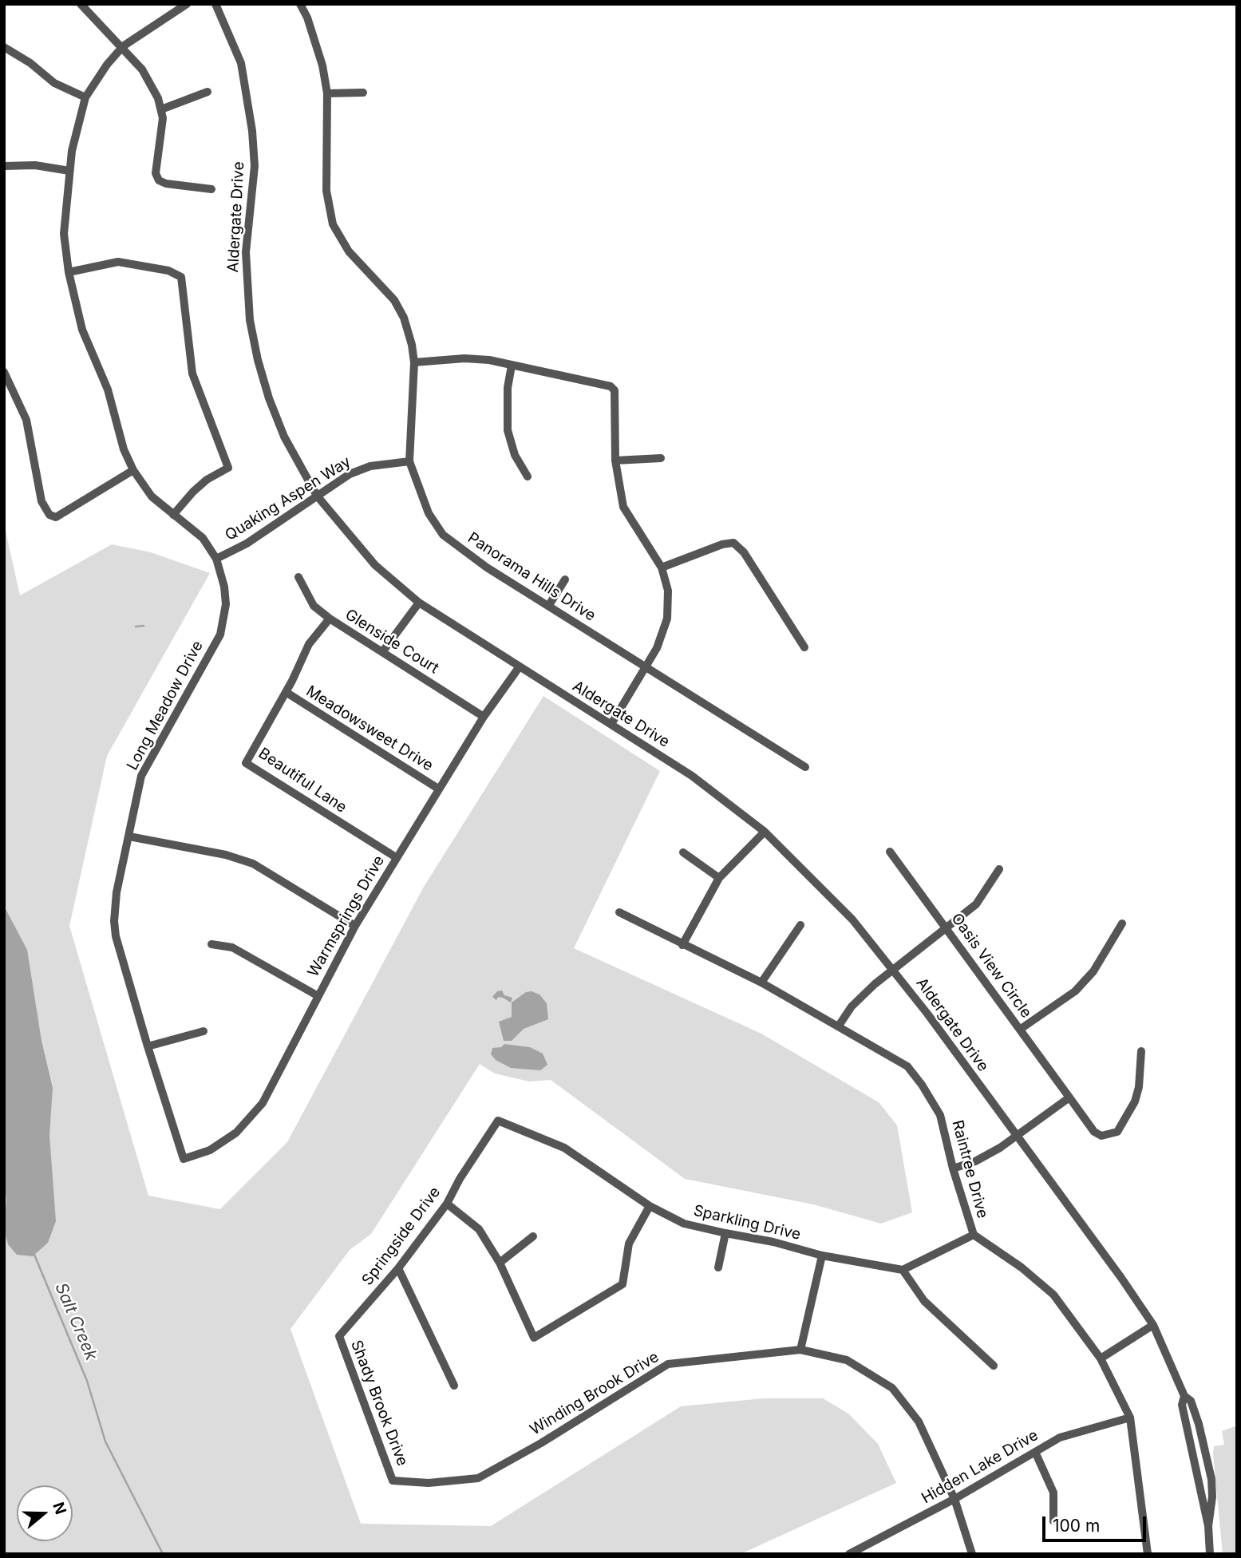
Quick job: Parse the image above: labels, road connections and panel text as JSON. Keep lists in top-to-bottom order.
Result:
{
  "streets": {
    "street": [
      "Aldergate Drive",
      "Quaking Aspen Way",
      "Panorama Hills Drive",
      "Glenside Court",
      "Long Meadow Drive",
      "Meadowsweet Drive",
      "Beautiful Lane",
      "Warmsprings Drive",
      "Oasis View Circle",
      "Raintree Drive",
      "Sparkling Drive",
      "Springside Drive",
      "Winding Brook Drive",
      "Shady Brook Drive",
      "Hidden Lake Drive"
    ]
  },
  "crossings": [
    ["Aldergate Drive", "Quaking Aspen Way"],
    ["Aldergate Drive", "Warmsprings Drive"],
    ["Quaking Aspen Way", "Panorama Hills Drive"],
    ["Quaking Aspen Way", "Long Meadow Drive"],
    ["Glenside Court", "Beautiful Lane"],
    ["Glenside Court", "Warmsprings Drive"],
    ["Long Meadow Drive", "Warmsprings Drive"],
    ["Meadowsweet Drive", "Beautiful Lane"],
    ["Meadowsweet Drive", "Warmsprings Drive"],
    ["Beautiful Lane", "Warmsprings Drive"],
    ["Raintree Drive", "Hidden Lake Drive"],
    ["Sparkling Drive", "Springside Drive"],
    ["Springside Drive", "Shady Brook Drive"],
    ["Winding Brook Drive", "Shady Brook Drive"],
    ["Winding Brook Drive", "Hidden Lake Drive"]
  ],
  "water": ["Salt Creek"],
  "scale_bar": "100 m",
  "north": "right"
}
